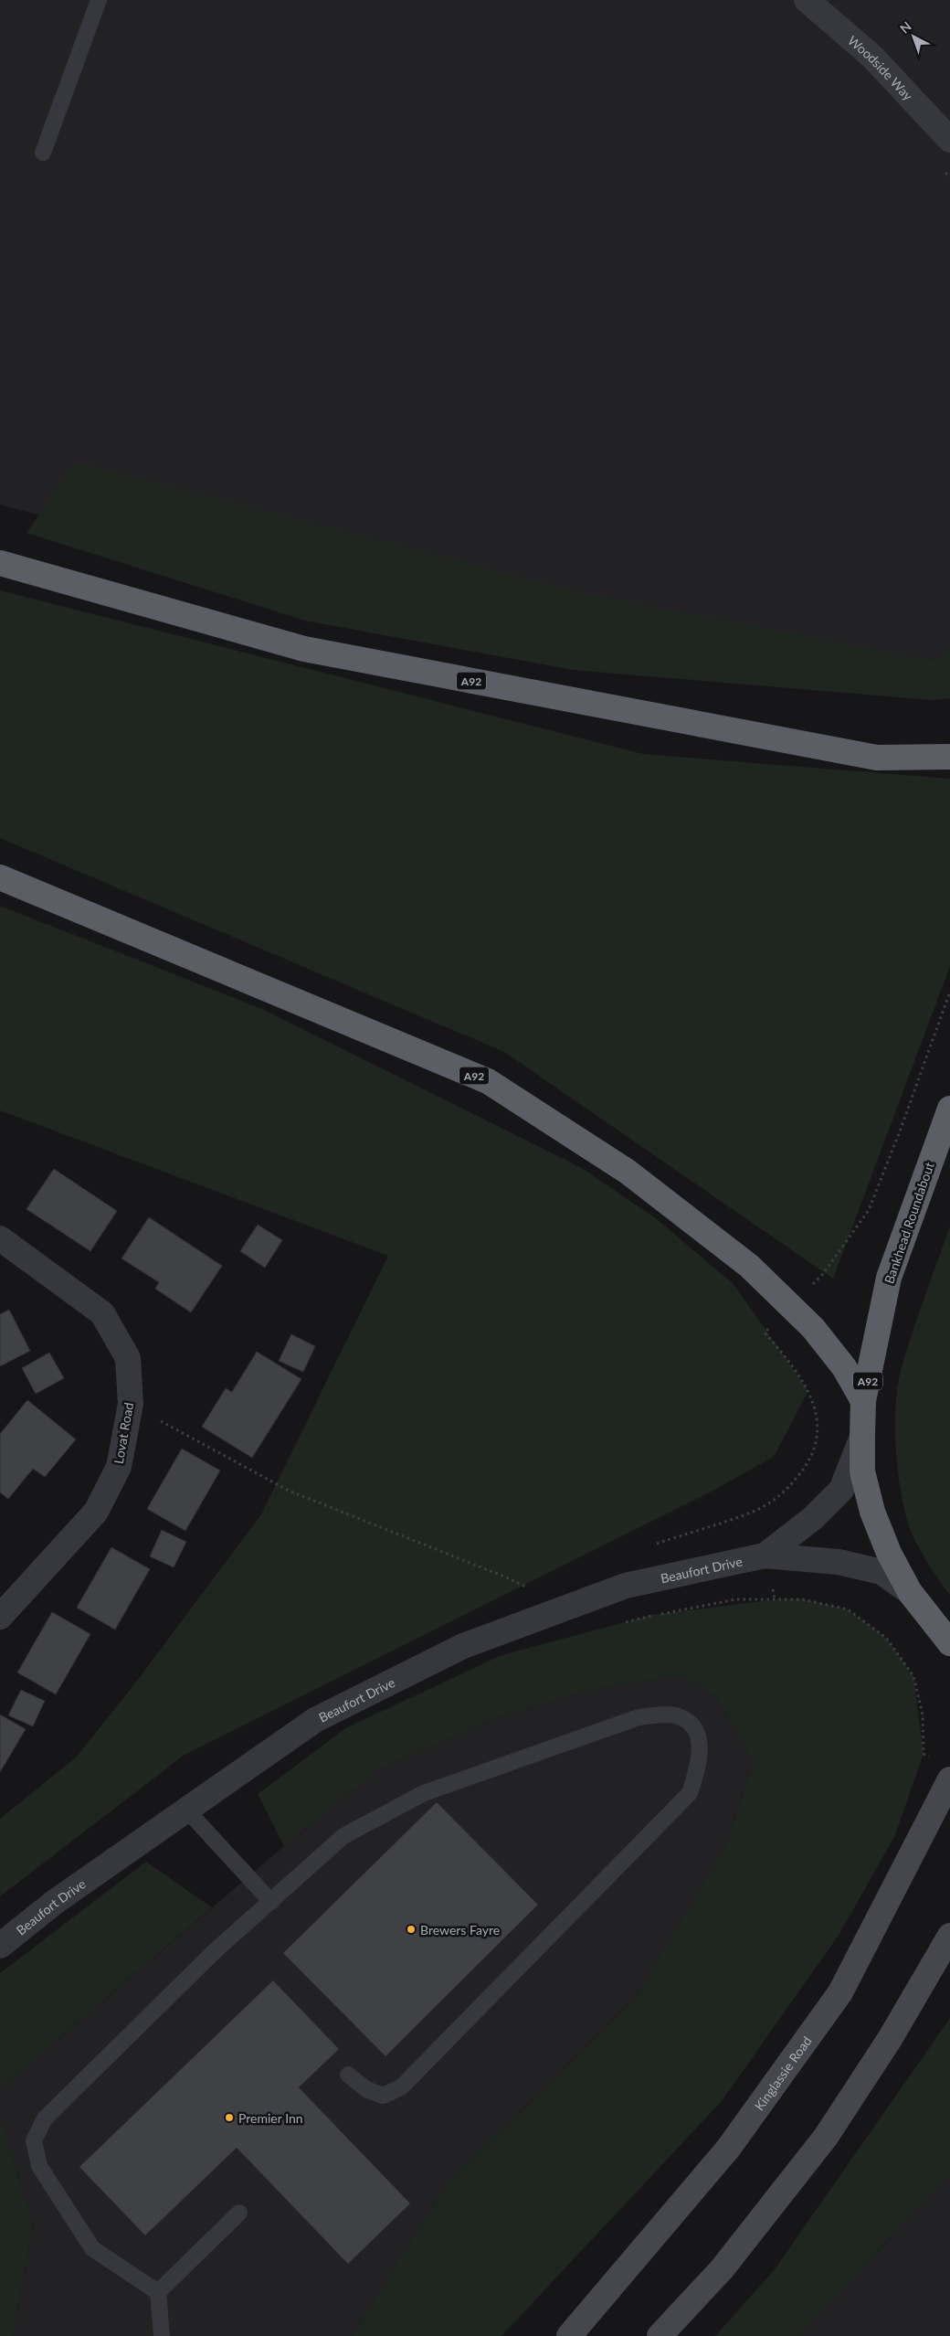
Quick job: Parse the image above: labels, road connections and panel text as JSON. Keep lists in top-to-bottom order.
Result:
{
  "streets": {
    "highway": ["A92", "Bankhead Roundabout"],
    "main road": ["Kinglassie Road"],
    "street": ["Woodside Way", "Lovat Road", "Beaufort Drive"]
  },
  "crossings": [
    ["A92", "Bankhead Roundabout"],
    ["Bankhead Roundabout", "Beaufort Drive"]
  ],
  "places": ["Brewers Fayre", "Premier Inn"],
  "north": "top left"
}
